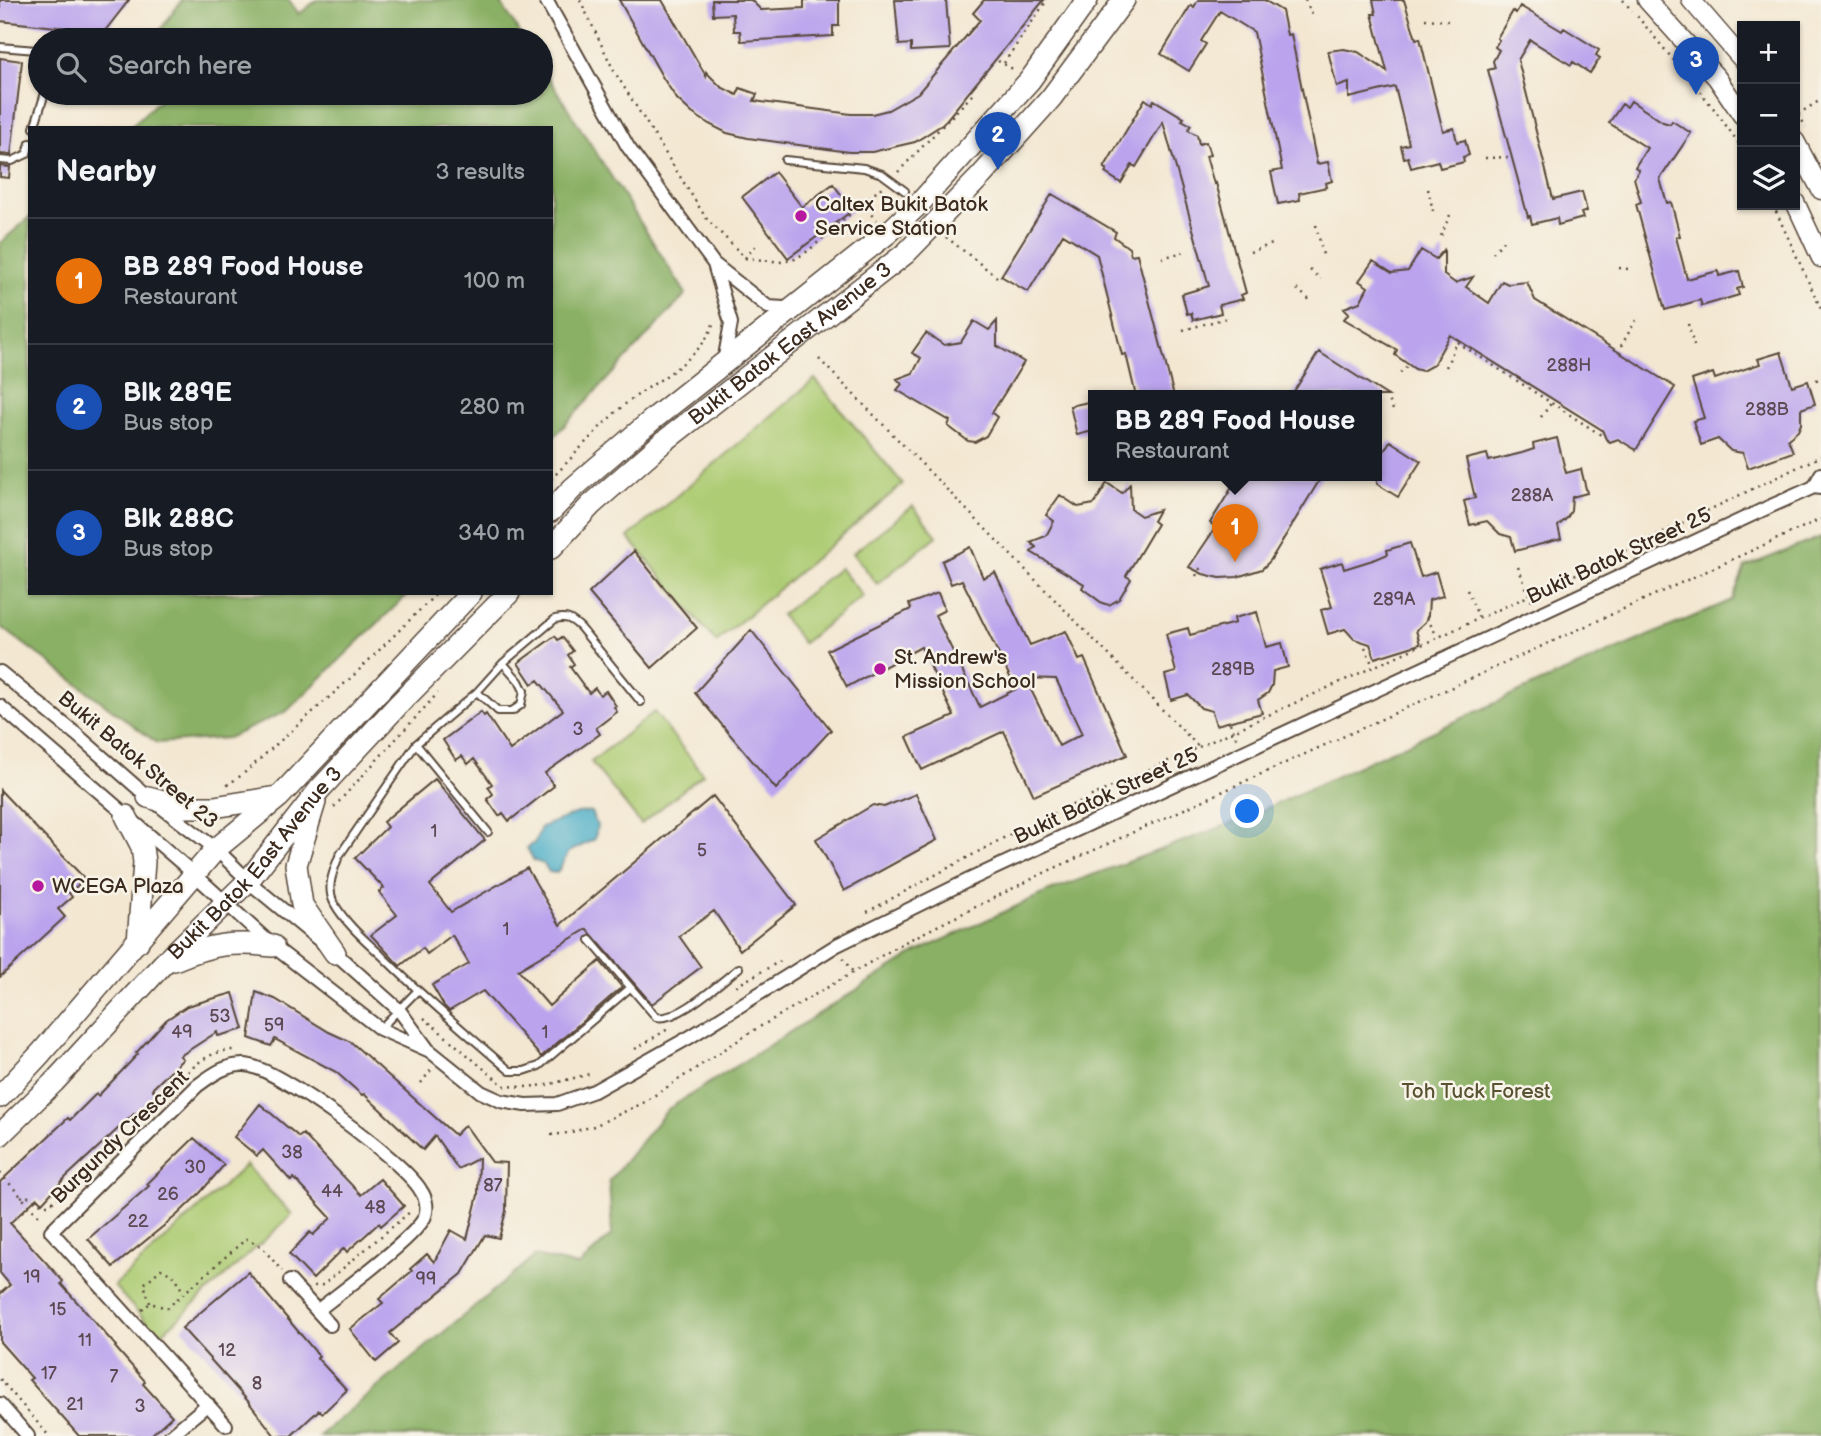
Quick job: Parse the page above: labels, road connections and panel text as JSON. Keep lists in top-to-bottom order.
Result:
{
  "streets": {
    "main road": ["Bukit Batok East Avenue 3"],
    "street": ["Bukit Batok Street 25", "Bukit Batok Street 23", "Burgundy Crescent"]
  },
  "crossings": [
    ["Bukit Batok East Avenue 3", "Bukit Batok Street 25"],
    ["Bukit Batok East Avenue 3", "Bukit Batok Street 23"],
    ["Bukit Batok Street 25", "Bukit Batok Street 23"]
  ],
  "parks": ["Toh Tuck Forest"],
  "places": ["Caltex Bukit Batok Service Station", "St. Andrew's Mission School", "WCEGA Plaza"],
  "house_numbers": [
    "288H",
    "288B",
    "288A",
    "289A",
    "289B",
    "3",
    "1",
    "5",
    "1",
    "53",
    "59",
    "49",
    "1",
    "38",
    "30",
    "87",
    "44",
    "26",
    "48",
    "22",
    "19",
    "99",
    "15",
    "11",
    "12",
    "17",
    "7",
    "8",
    "21",
    "3"
  ],
  "page": {
    "map_buttons": ["+", "−"],
    "search": "Search here",
    "pins": ["3", "2", "1"],
    "heading": ["Nearby", "3 results"],
    "list": [
      {
        "mark": "1",
        "name": "BB 289 Food House",
        "note": "Restaurant",
        "value": "100 m"
      },
      {
        "mark": "2",
        "name": "Blk 289E",
        "note": "Bus stop",
        "value": "280 m"
      },
      {
        "mark": "3",
        "name": "Blk 288C",
        "note": "Bus stop",
        "value": "340 m"
      }
    ],
    "popup": ["BB 289 Food House", "Restaurant"]
  }
}
